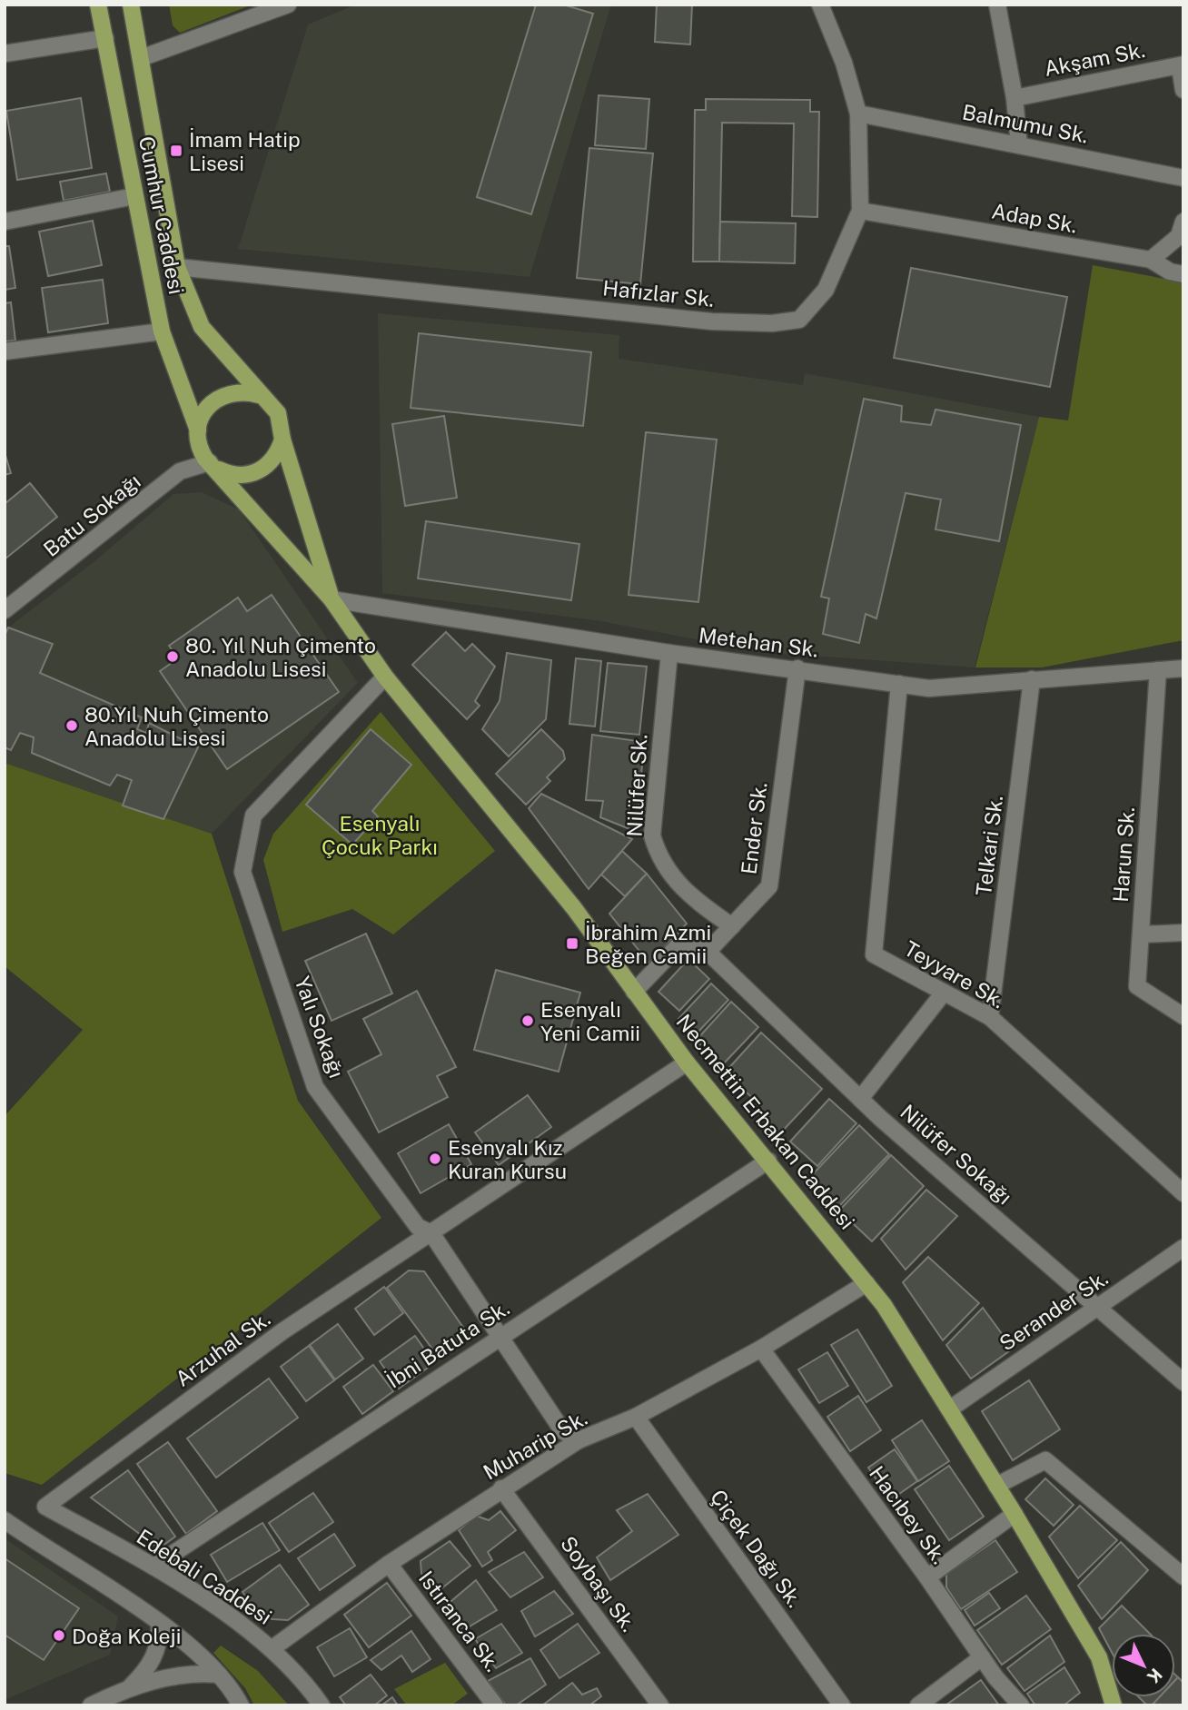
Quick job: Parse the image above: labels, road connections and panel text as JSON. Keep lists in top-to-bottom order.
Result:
{
  "streets": {
    "main road": ["Cumhur Caddesi", "Necmettin Erbakan Caddesi"],
    "street": [
      "Akşam Sk.",
      "Balmumu Sk.",
      "Adap Sk.",
      "Hafızlar Sk.",
      "Batu Sokağı",
      "Metehan Sk.",
      "Nilüfer Sk.",
      "Ender Sk.",
      "Telkari Sk.",
      "Harun Sk.",
      "Teyyare Sk.",
      "Yalı Sokağı",
      "Nilüfer Sokağı",
      "Serander Sk.",
      "İbni Batuta Sk.",
      "Arzuhal Sk.",
      "Muharip Sk.",
      "Hacıbey Sk.",
      "Çiçek Dağı Sk.",
      "Edebali Caddesi",
      "Soybaşı Sk.",
      "Istıranca Sk."
    ]
  },
  "crossings": [
    ["Balmumu Sk.", "Hafızlar Sk."],
    ["Cumhur Caddesi", "Batu Sokağı"],
    ["Cumhur Caddesi", "Necmettin Erbakan Caddesi"],
    ["Adap Sk.", "Hafızlar Sk."],
    ["Hafızlar Sk.", "Necmettin Erbakan Caddesi"],
    ["Batu Sokağı", "Necmettin Erbakan Caddesi"],
    ["Metehan Sk.", "Nilüfer Sk."],
    ["Metehan Sk.", "Ender Sk."],
    ["Metehan Sk.", "Telkari Sk."],
    ["Metehan Sk.", "Harun Sk."],
    ["Metehan Sk.", "Teyyare Sk."],
    ["Metehan Sk.", "Necmettin Erbakan Caddesi"],
    ["Nilüfer Sk.", "Ender Sk."],
    ["Ender Sk.", "Nilüfer Sokağı"],
    ["Telkari Sk.", "Teyyare Sk."],
    ["Yalı Sokağı", "Necmettin Erbakan Caddesi"],
    ["Yalı Sokağı", "İbni Batuta Sk."],
    ["Yalı Sokağı", "Arzuhal Sk."],
    ["Yalı Sokağı", "Muharip Sk."],
    ["Necmettin Erbakan Caddesi", "Serander Sk."],
    ["Necmettin Erbakan Caddesi", "İbni Batuta Sk."],
    ["Necmettin Erbakan Caddesi", "Arzuhal Sk."],
    ["Necmettin Erbakan Caddesi", "Muharip Sk."],
    ["Nilüfer Sokağı", "Serander Sk."],
    ["İbni Batuta Sk.", "Edebali Caddesi"],
    ["Arzuhal Sk.", "Edebali Caddesi"],
    ["Muharip Sk.", "Hacıbey Sk."],
    ["Muharip Sk.", "Çiçek Dağı Sk."],
    ["Muharip Sk.", "Edebali Caddesi"],
    ["Muharip Sk.", "Soybaşı Sk."],
    ["Muharip Sk.", "Istıranca Sk."]
  ],
  "parks": ["Esenyalı Çocuk Parkı"],
  "places": {
    "transit": ["İmam Hatip Lisesi", "İbrahim Azmi Beğen Camii"],
    "other": [
      "80. Yıl Nuh Çimento Anadolu Lisesi",
      "80.Yıl Nuh Çimento Anadolu Lisesi",
      "Esenyalı Yeni Camii",
      "Esenyalı Kız Kuran Kursu",
      "Doğa Koleji"
    ]
  },
  "north": "bottom right"
}
